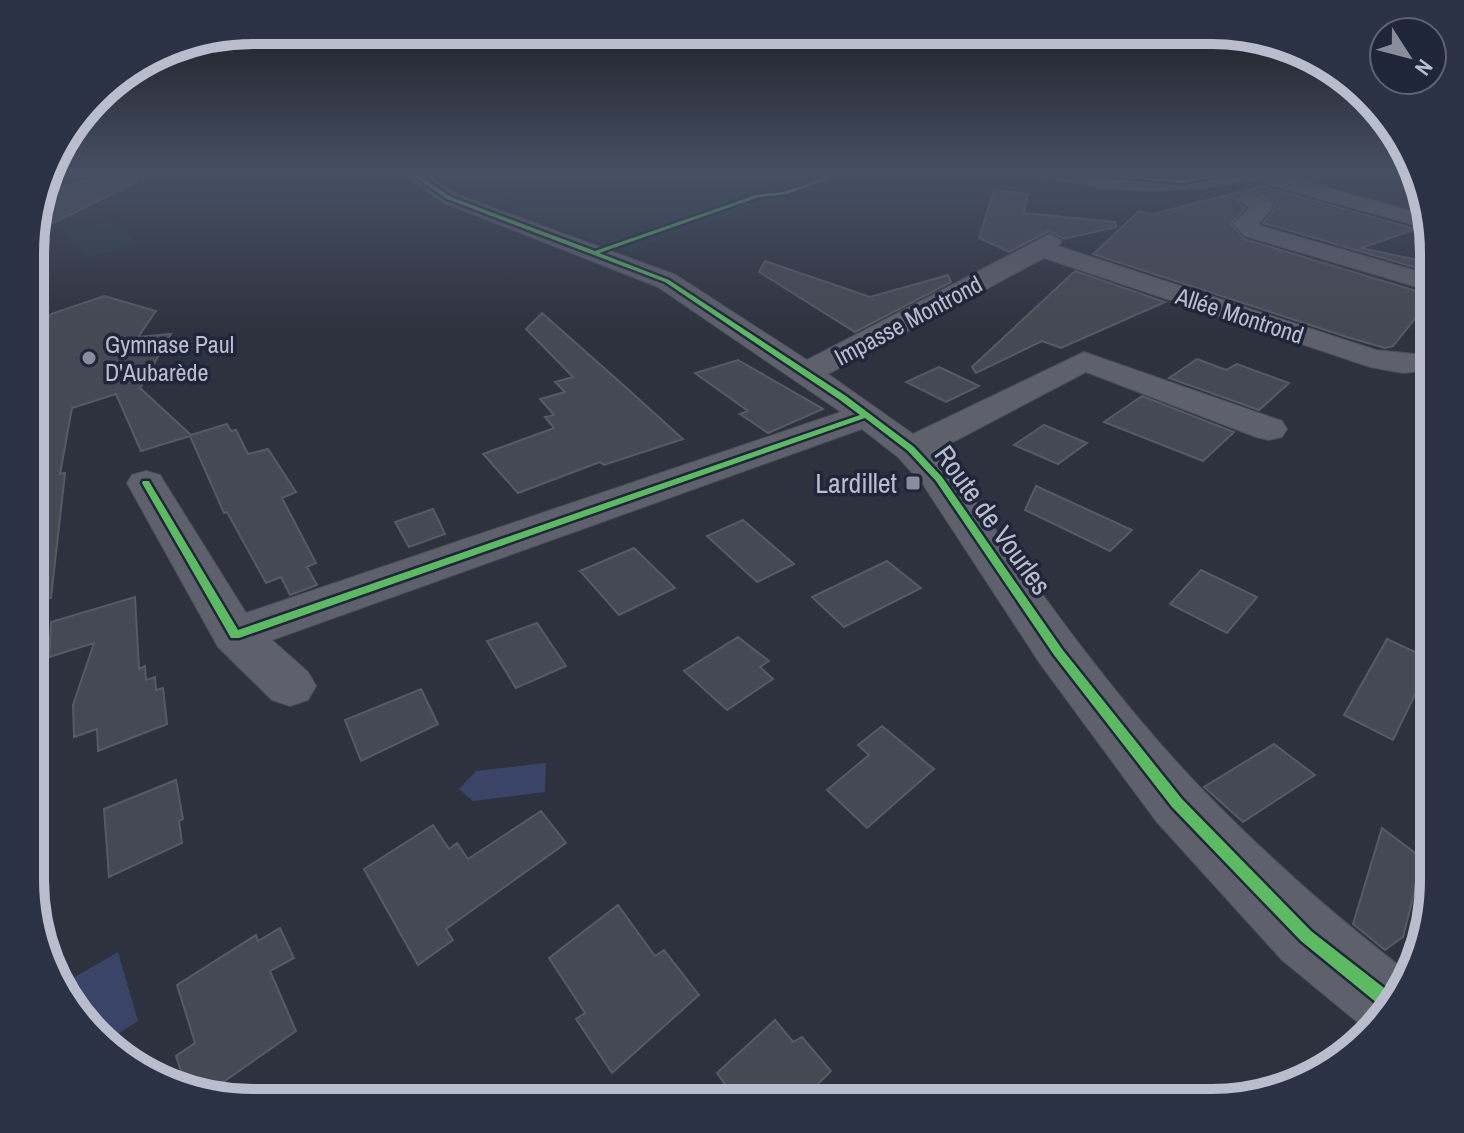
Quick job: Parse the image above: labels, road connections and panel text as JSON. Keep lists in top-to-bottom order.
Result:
{
  "streets": {
    "street": ["Allée Montrond", "Impasse Montrond", "Route de Vourles"]
  },
  "crossings": [
    ["Allée Montrond", "Impasse Montrond"],
    ["Impasse Montrond", "Route de Vourles"]
  ],
  "places": {
    "other": ["Gymnase Paul D'Aubarède"],
    "transit": ["Lardillet"]
  },
  "north": "bottom right"
}
